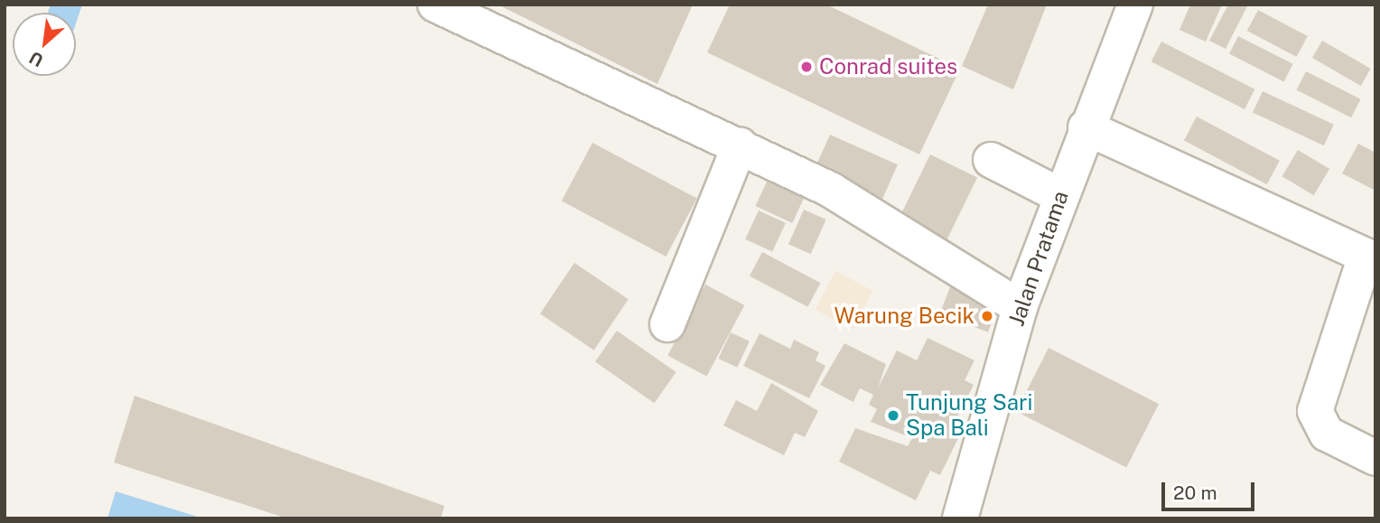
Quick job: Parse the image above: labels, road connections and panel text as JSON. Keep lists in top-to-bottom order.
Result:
{
  "streets": {
    "street": ["Jalan Pratama"]
  },
  "places": ["Conrad suites", "Warung Becik", "Tunjung Sari Spa Bali"],
  "scale_bar": "20 m",
  "north": "bottom left"
}
